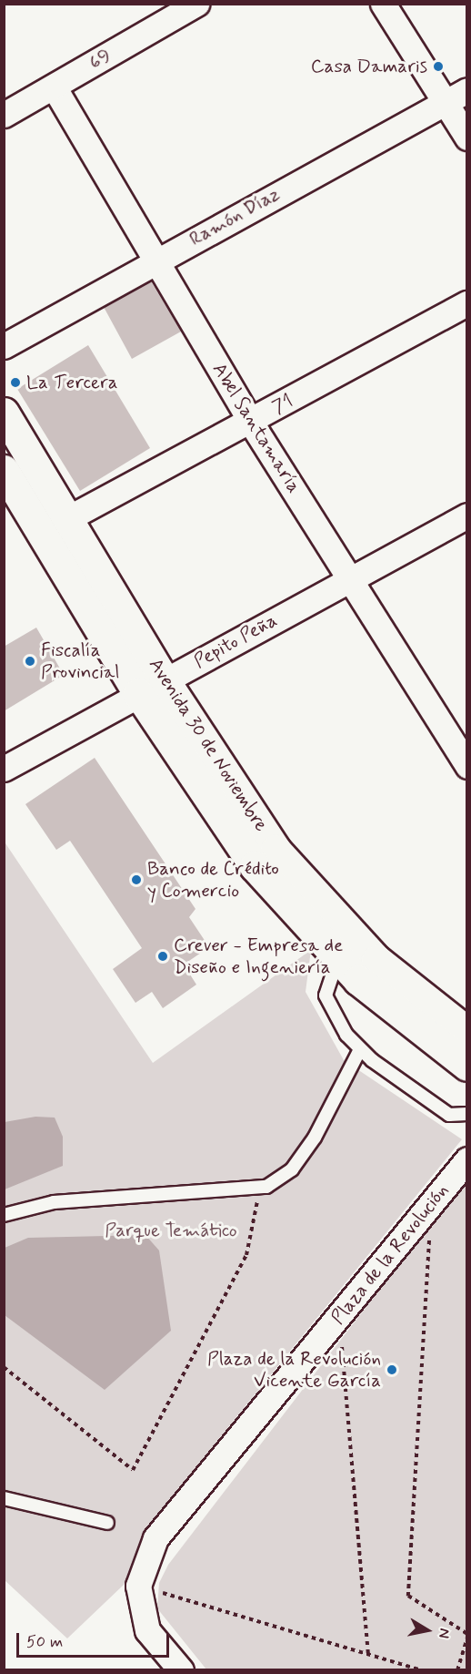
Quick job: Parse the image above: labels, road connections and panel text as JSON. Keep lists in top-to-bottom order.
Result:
{
  "streets": {
    "main road": ["Avenida 30 de Noviembre"],
    "street": [
      "69",
      "Ramón Díaz",
      "71",
      "Abel Santamaría",
      "Pepito Peña",
      "Plaza de la Revolución"
    ]
  },
  "crossings": [
    ["69", "Abel Santamaría"],
    ["Ramón Díaz", "Abel Santamaría"],
    ["71", "Abel Santamaría"],
    ["71", "Avenida 30 de Noviembre"],
    ["Abel Santamaría", "Pepito Peña"],
    ["Pepito Peña", "Avenida 30 de Noviembre"]
  ],
  "parks": ["Parque Temático"],
  "places": [
    "Casa Damaris",
    "La Tercera",
    "Fiscalía Provincial",
    "Banco de Crédito y Comercio",
    "Crever - Empresa de Diseño e Ingeniería",
    "Plaza de la Revolución Vicente García"
  ],
  "scale_bar": "50 m",
  "north": "right"
}
